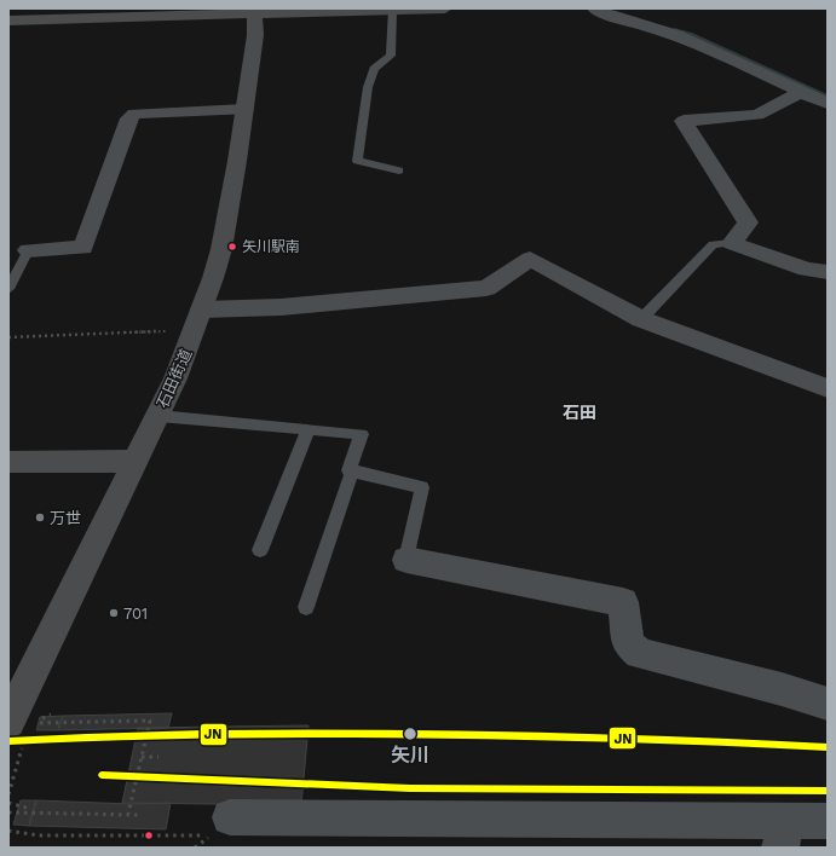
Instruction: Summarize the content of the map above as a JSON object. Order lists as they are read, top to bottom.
{
  "streets": {
    "street": ["石田街道"]
  },
  "districts": ["石田"],
  "places": [
    "矢川駅南",
    "万世",
    "701",
    "矢川"
  ],
  "lines": ["transit line JN"]
}
